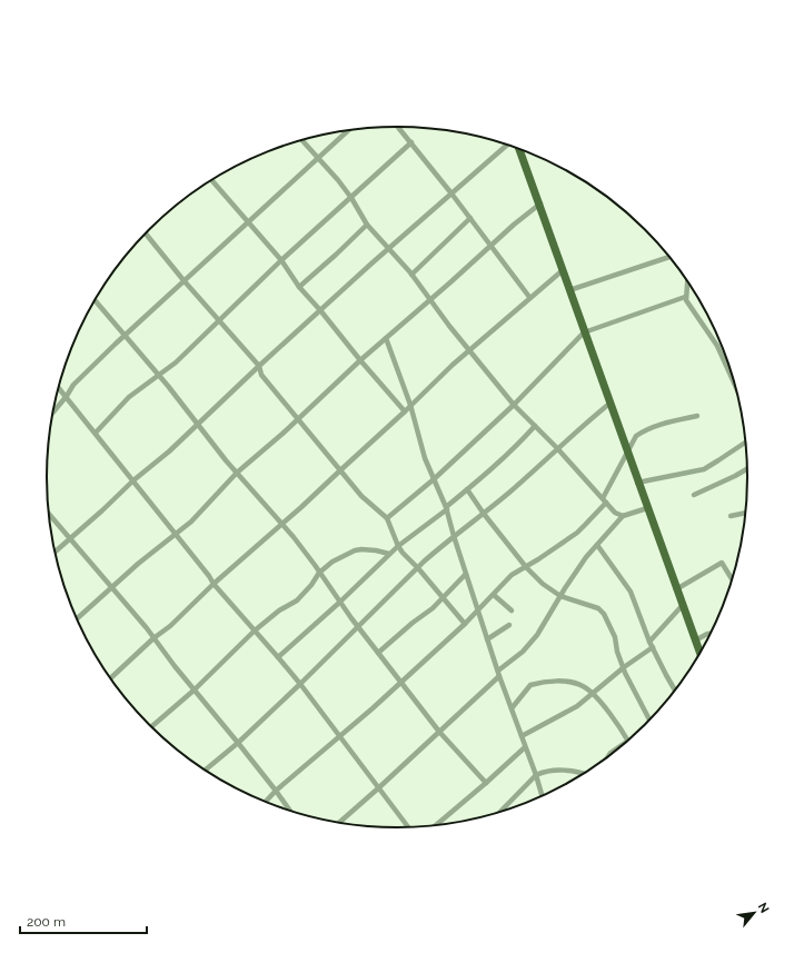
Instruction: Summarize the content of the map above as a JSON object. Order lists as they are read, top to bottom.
{
  "scale_bar": "200 m",
  "north": "top right"
}
